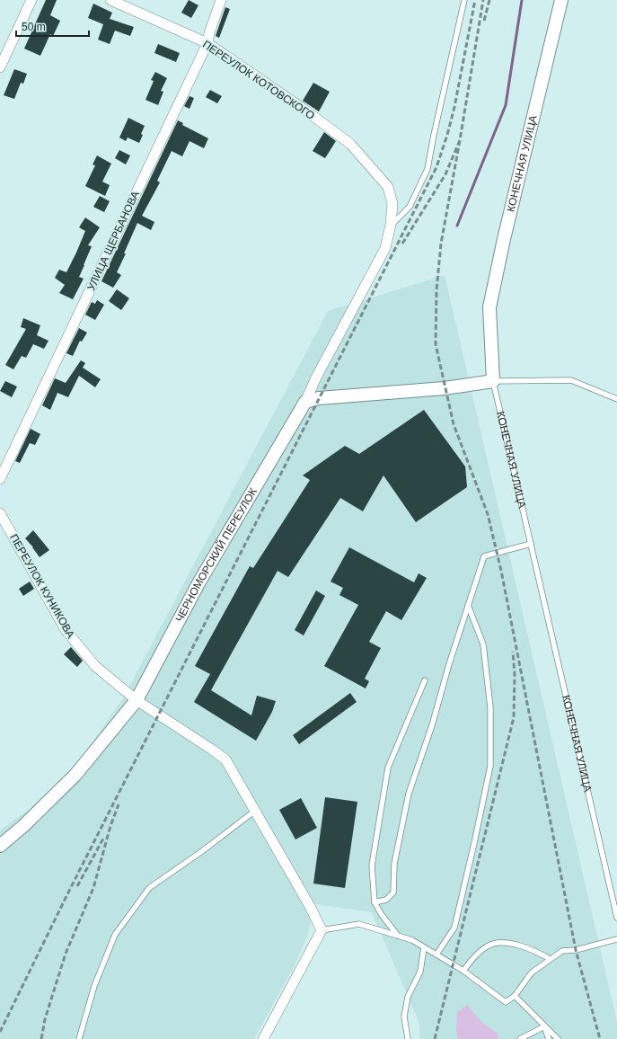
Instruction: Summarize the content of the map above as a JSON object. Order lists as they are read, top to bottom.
{
  "streets": {
    "street": [
      "ПЕРЕУЛОК КОТОВСКОГО",
      "КОНЕЧНАЯ УЛИЦА",
      "УЛИЦА ЩЕРБАНОВА",
      "ЧЕРНОМОРСКИЙ ПЕРЕУЛОК",
      "ПЕРЕУЛОК КУНИКОВА"
    ]
  },
  "crossings": [
    ["ПЕРЕУЛОК КОТОВСКОГО", "УЛИЦА ЩЕРБАНОВА"],
    ["ЧЕРНОМОРСКИЙ ПЕРЕУЛОК", "ПЕРЕУЛОК КУНИКОВА"]
  ],
  "scale_bar": "50 m"
}
